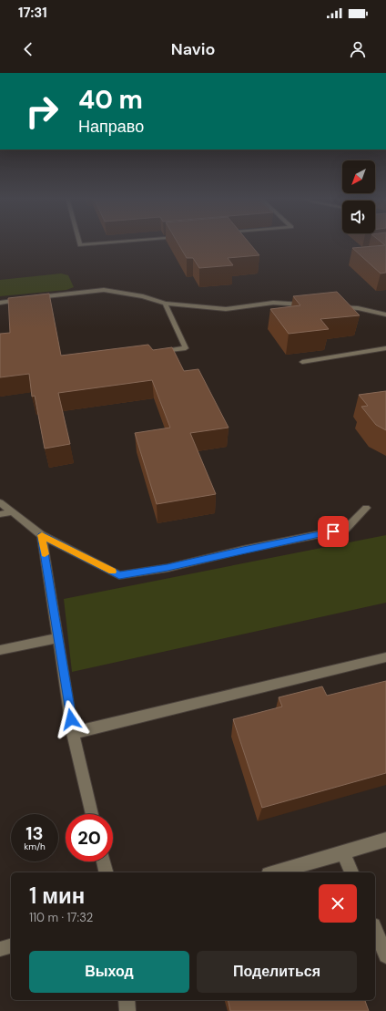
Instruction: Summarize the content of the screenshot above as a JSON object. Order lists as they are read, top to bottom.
{
  "north": "bottom left",
  "page": {
    "status": "17:31",
    "header": "Navio",
    "turn": ["40 m", "Направо"],
    "speed": "13 km/h",
    "limit": "20",
    "heading": ["1 мин", "110 m · 17:32"],
    "buttons": ["Выход", "Поделиться"]
  }
}
